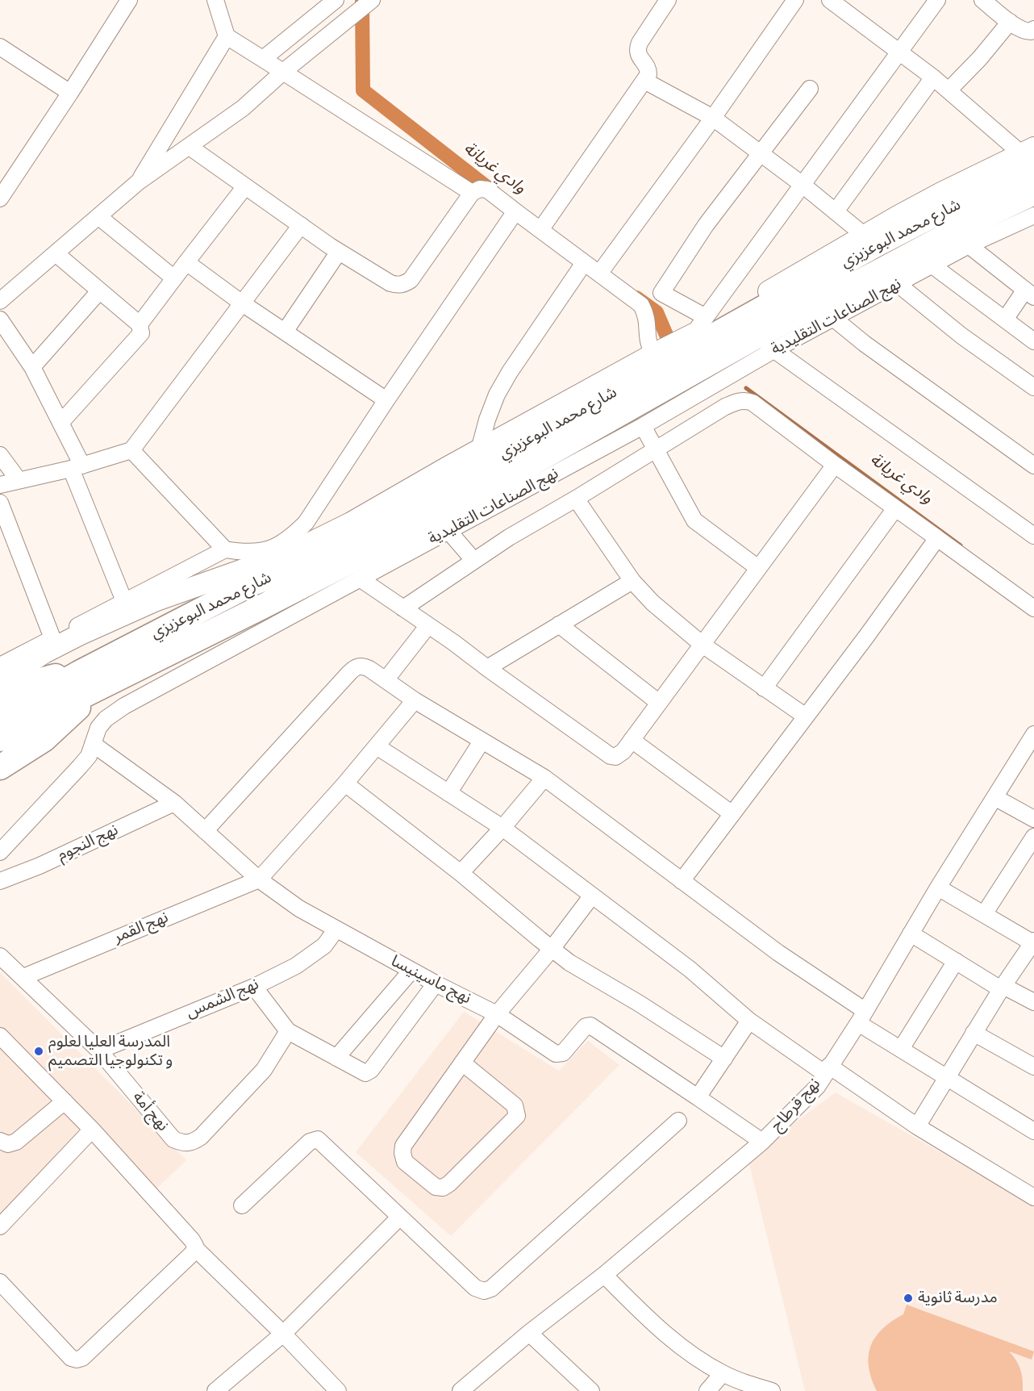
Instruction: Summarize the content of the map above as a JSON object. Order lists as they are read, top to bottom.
{
  "streets": {
    "highway": ["شارع محمد البوعزيزي"],
    "street": [
      "نهج الصناعات التقليدية",
      "نهج النجوم",
      "نهج القمر",
      "نهج ماسينيسا",
      "نهج الشمس",
      "نهج قرطاج",
      "نهج أمة"
    ]
  },
  "crossings": [
    ["شارع محمد البوعزيزي", "نهج الصناعات التقليدية"],
    ["نهج الصناعات التقليدية", "نهج ماسينيسا"],
    ["نهج النجوم", "نهج ماسينيسا"],
    ["نهج القمر", "نهج ماسينيسا"],
    ["نهج القمر", "نهج أمة"],
    ["نهج ماسينيسا", "نهج الشمس"],
    ["نهج الشمس", "نهج أمة"]
  ],
  "water": ["وادي غريانة"],
  "places": ["المدرسة العليا لعلوم و تكنولوجيا التصميم", "مدرسة ثانوية"]
}
